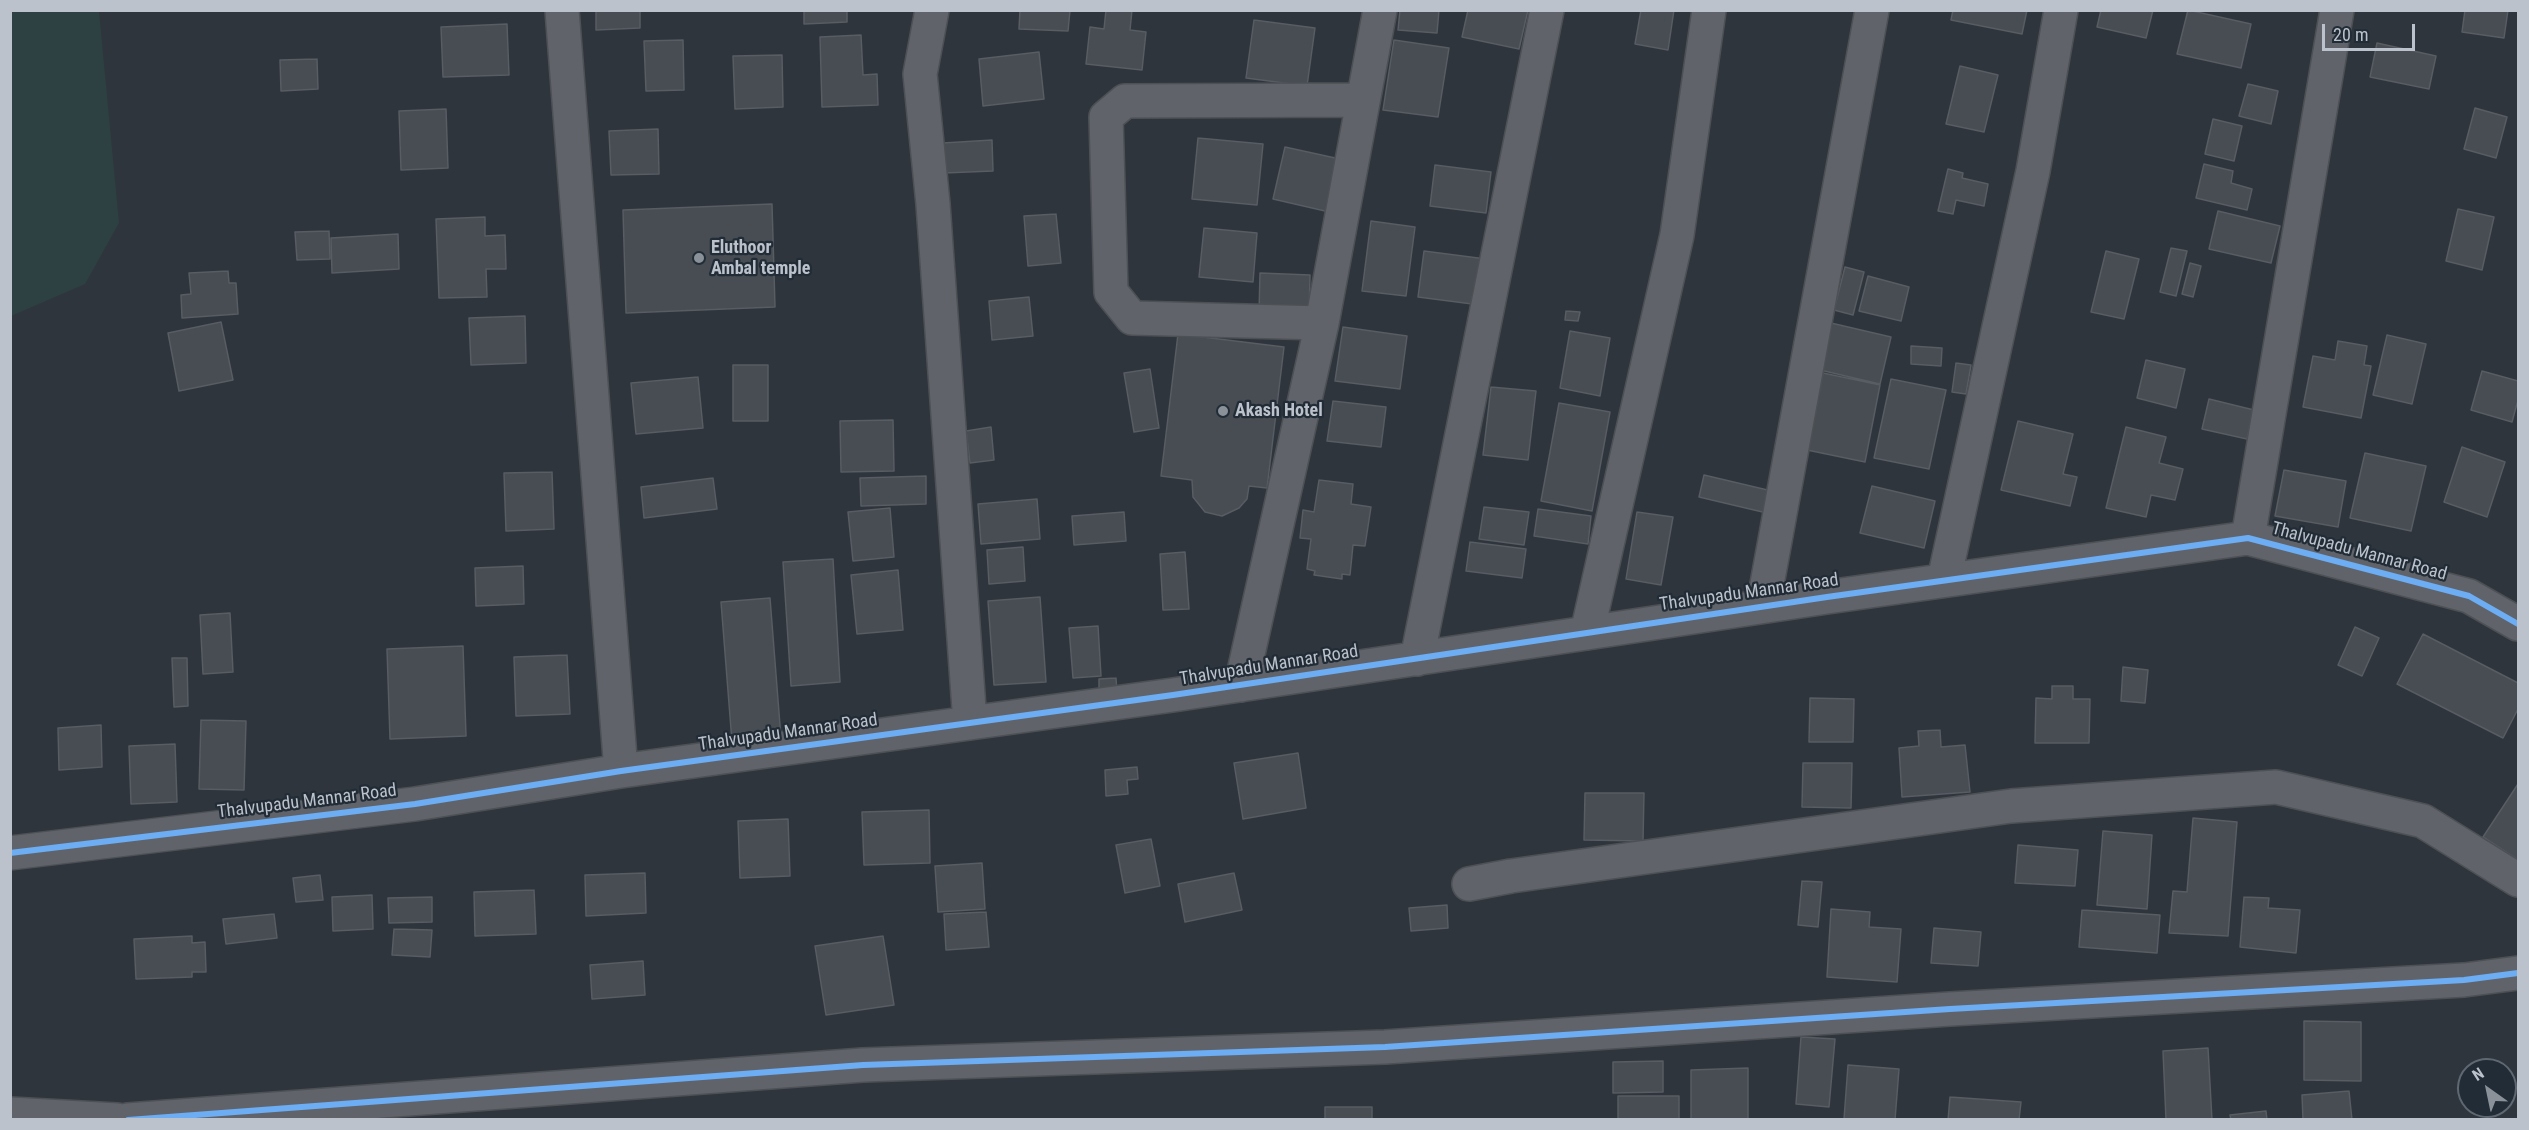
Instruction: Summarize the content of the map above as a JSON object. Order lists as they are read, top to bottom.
{
  "streets": {
    "street": ["Thalvupadu Mannar Road"]
  },
  "places": ["Eluthoor Ambal temple", "Akash Hotel"],
  "scale_bar": "20 m",
  "north": "top left"
}
